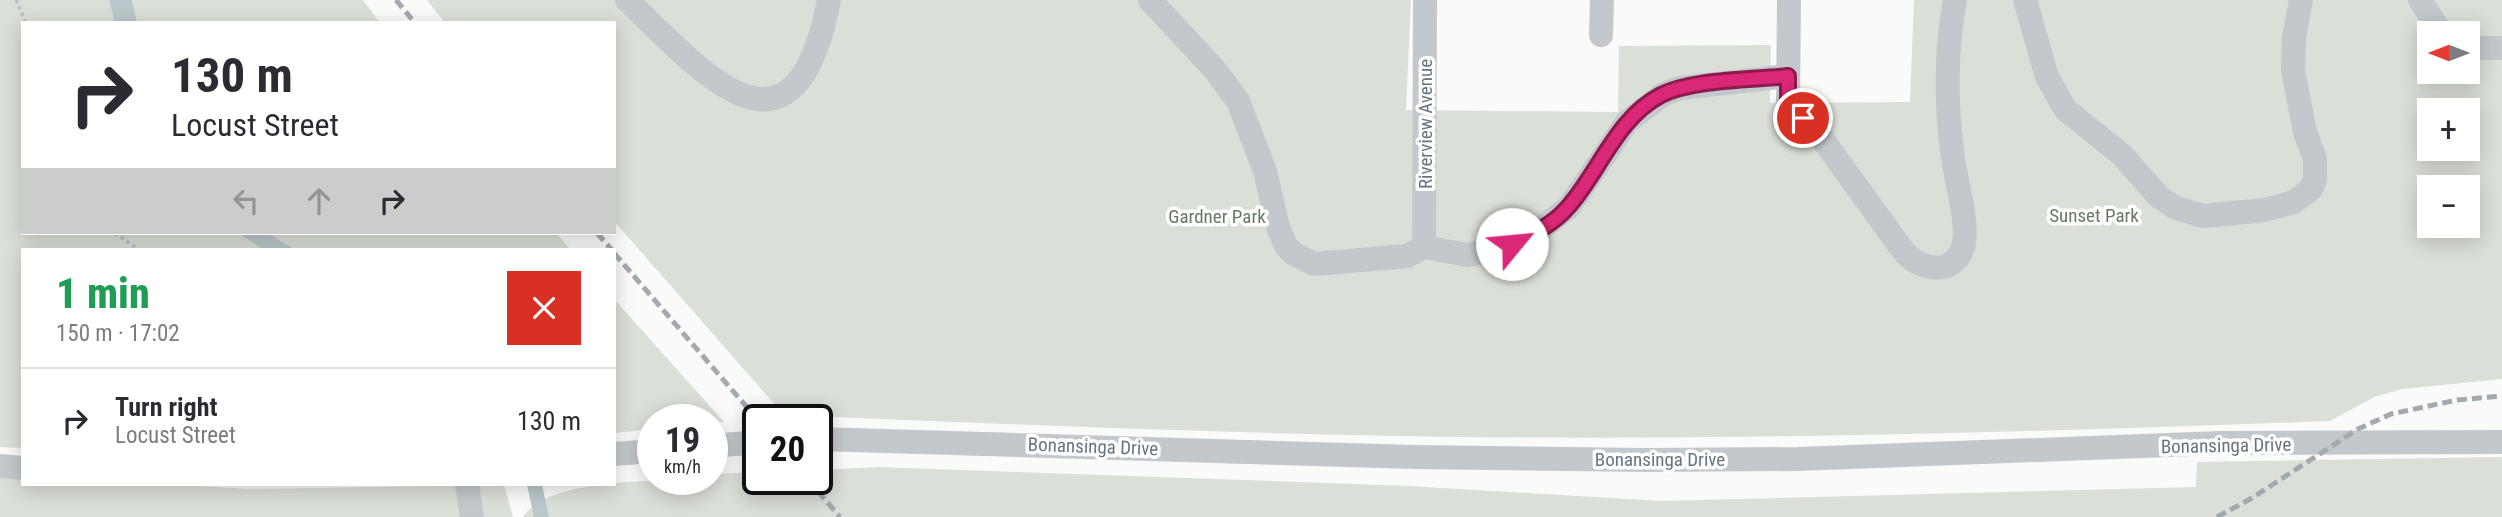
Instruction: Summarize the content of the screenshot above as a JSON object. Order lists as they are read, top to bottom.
{
  "streets": {
    "street": ["Riverview Avenue", "Bonansinga Drive"]
  },
  "parks": ["Sunset Park", "Gardner Park"],
  "north": "left",
  "page": {
    "map_buttons": ["+", "−"],
    "turn": ["130 m", "Locust Street"],
    "heading": ["1 min", "150 m · 17:02"],
    "list": [
      {
        "name": "Turn right",
        "note": "Locust Street",
        "value": "130 m"
      }
    ],
    "speed": "19 km/h",
    "limit": "20"
  }
}
